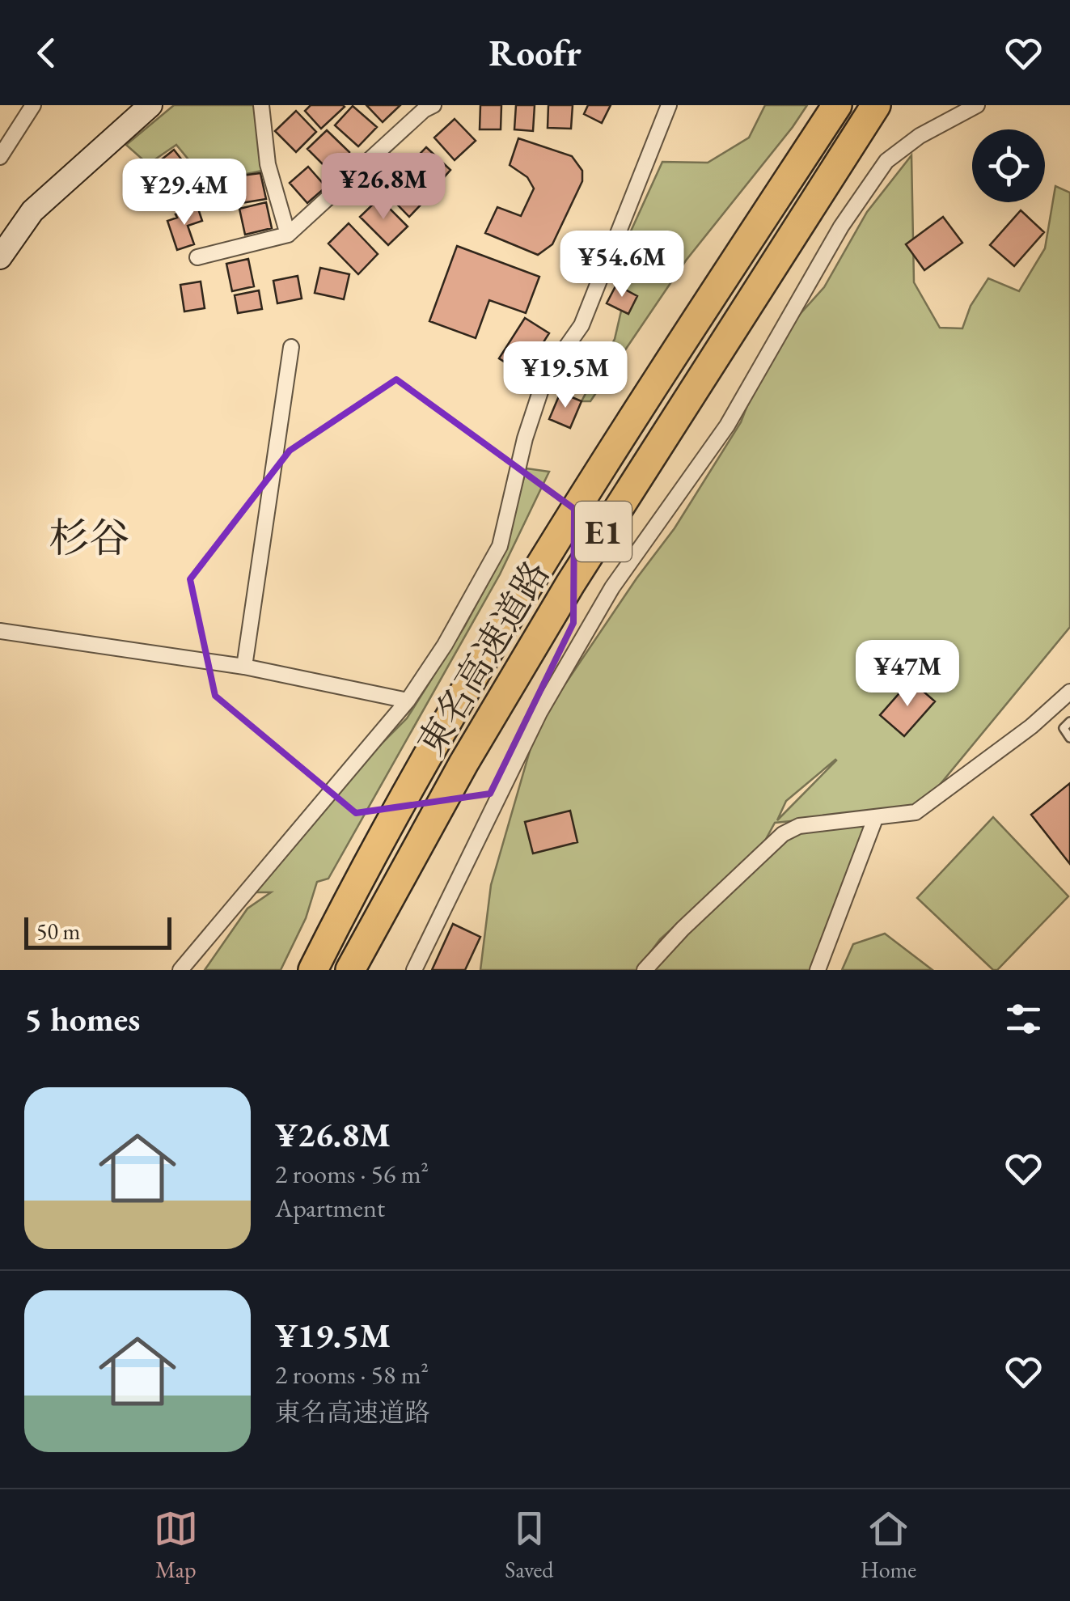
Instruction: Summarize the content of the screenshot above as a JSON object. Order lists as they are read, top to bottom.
{
  "streets": {
    "highway": ["E1", "東名高速道路"]
  },
  "districts": ["杉谷"],
  "scale_bar": "50 m",
  "page": {
    "header": "Roofr",
    "price": [
      "¥26.8M",
      "¥29.4M",
      "¥54.6M",
      "¥19.5M",
      "¥47M"
    ],
    "scale": "50 m",
    "heading": "5 homes",
    "list": [
      {
        "name": "¥26.8M",
        "note": "2 rooms · 56 m² · Apartment"
      },
      {
        "name": "¥19.5M",
        "note": "2 rooms · 58 m² · 東名高速道路"
      }
    ],
    "tabs": ["Map", "Saved", "Home"]
  }
}
